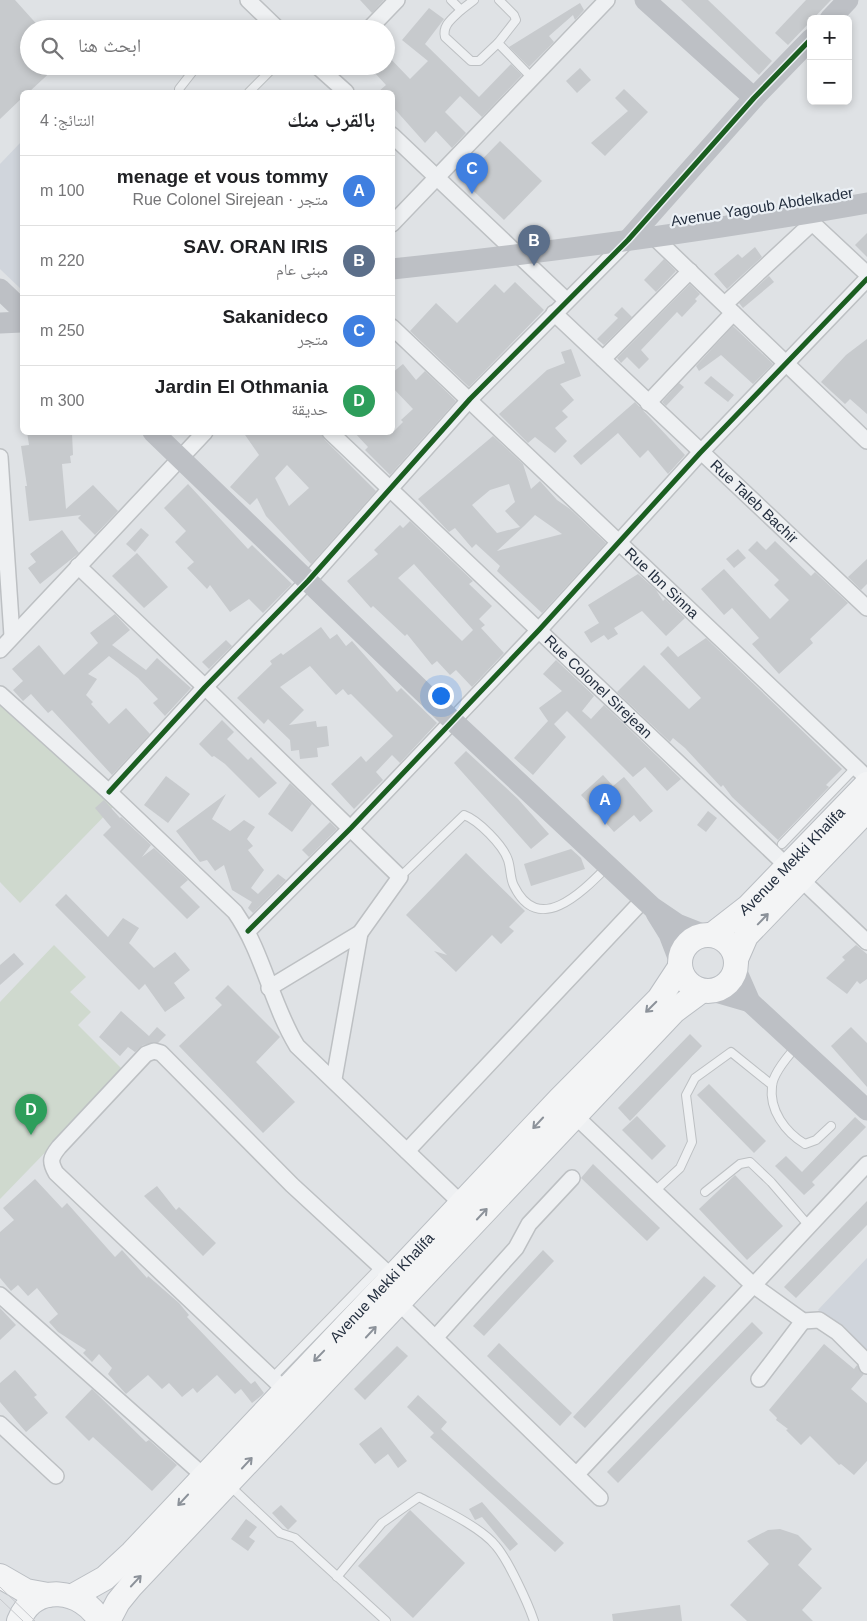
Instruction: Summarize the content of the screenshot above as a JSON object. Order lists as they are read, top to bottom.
{
  "streets": {
    "main road": ["Avenue Yagoub Abdelkader", "Avenue Mekki Khalifa"],
    "street": ["Rue Taleb Bachir", "Rue Ibn Sinna", "Rue Colonel Sirejean"]
  },
  "crossings": [
    ["Rue Ibn Sinna", "Avenue Mekki Khalifa"],
    ["Rue Colonel Sirejean", "Avenue Mekki Khalifa"]
  ],
  "page": {
    "map_buttons": ["+", "−"],
    "search": "ابحث هنا",
    "heading": ["بالقرب منك", "النتائج: 4"],
    "pins": [
      "C",
      "B",
      "A",
      "D"
    ],
    "list": [
      {
        "mark": "A",
        "name": "menage et vous tommy",
        "note": "متجر · Rue Colonel Sirejean",
        "value": "100 m"
      },
      {
        "mark": "B",
        "name": "SAV. ORAN IRIS",
        "note": "مبنى عام",
        "value": "220 m"
      },
      {
        "mark": "C",
        "name": "Sakanideco",
        "note": "متجر",
        "value": "250 m"
      },
      {
        "mark": "D",
        "name": "Jardin El Othmania",
        "note": "حديقة",
        "value": "300 m"
      }
    ]
  }
}
